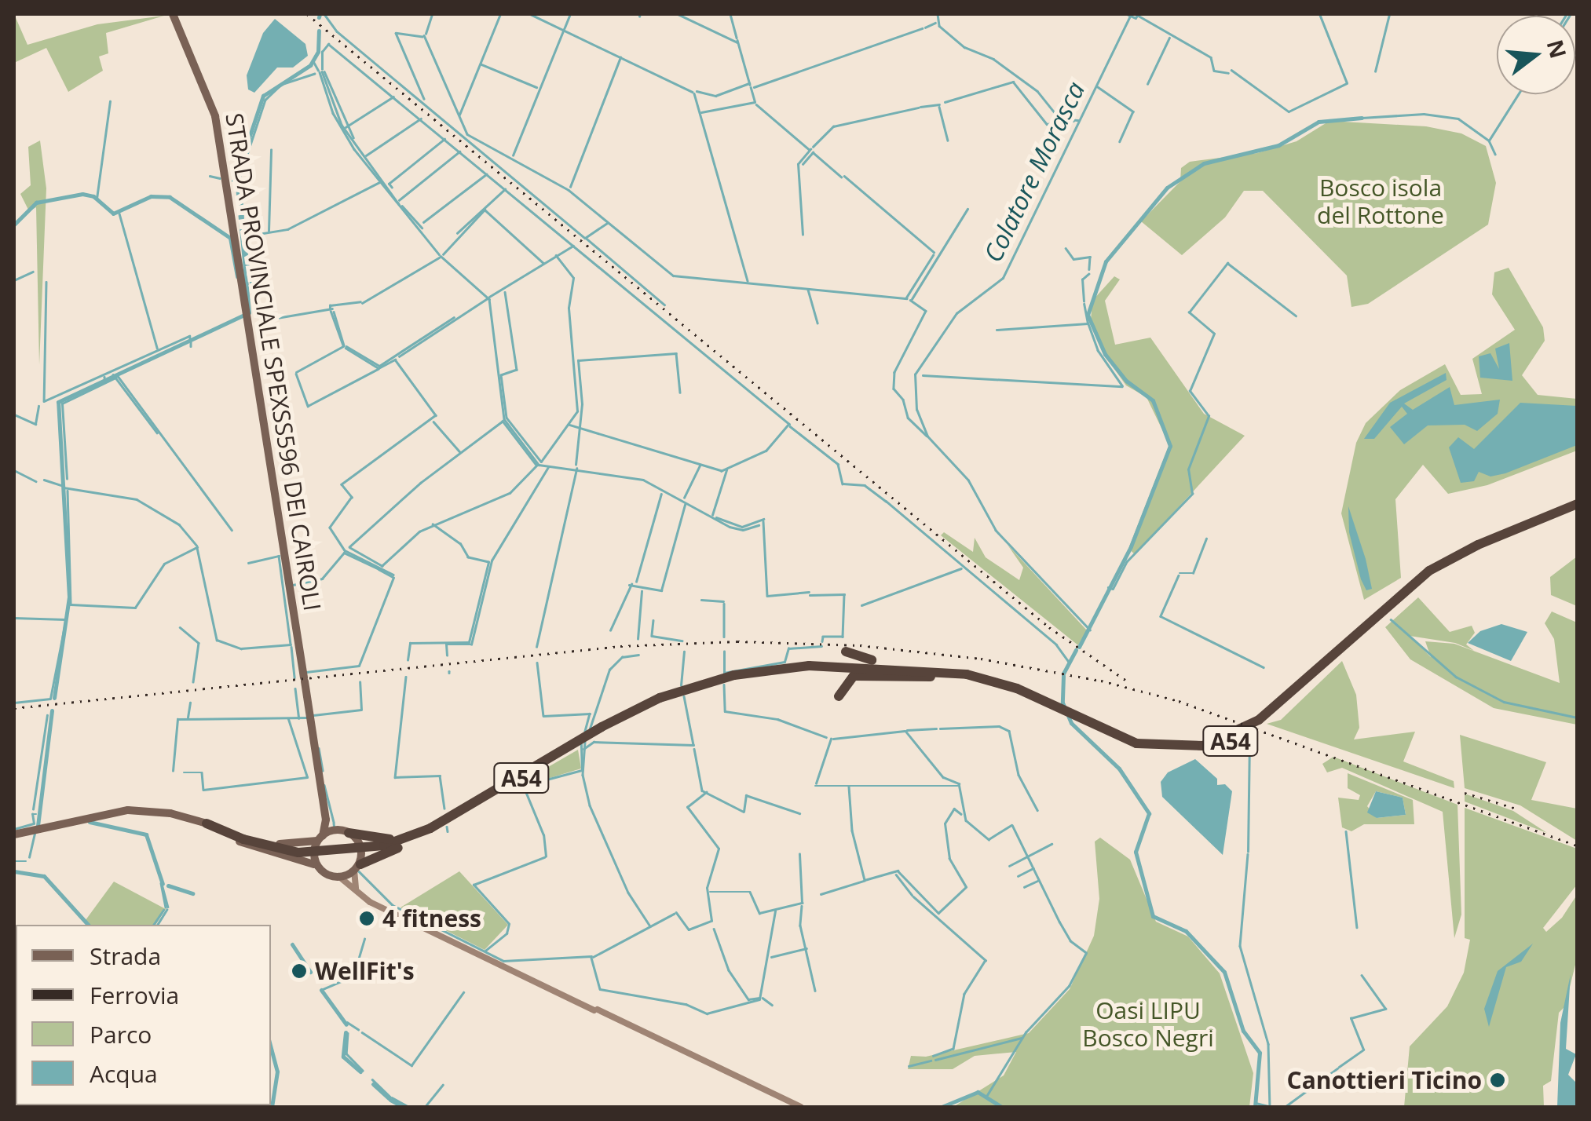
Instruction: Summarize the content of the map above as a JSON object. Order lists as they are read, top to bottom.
{
  "streets": {
    "highway": ["A54"],
    "main road": ["STRADA PROVINCIALE SPEXSS596 DEI CAIROLI"]
  },
  "water": ["Colatore Morasca"],
  "parks": ["Bosco isola del Rottone", "Oasi LIPU Bosco Negri"],
  "places": ["4 fitness", "WellFit's", "Canottieri Ticino"],
  "legend": [
    "Strada",
    "Ferrovia",
    "Parco",
    "Acqua"
  ],
  "north": "right"
}
